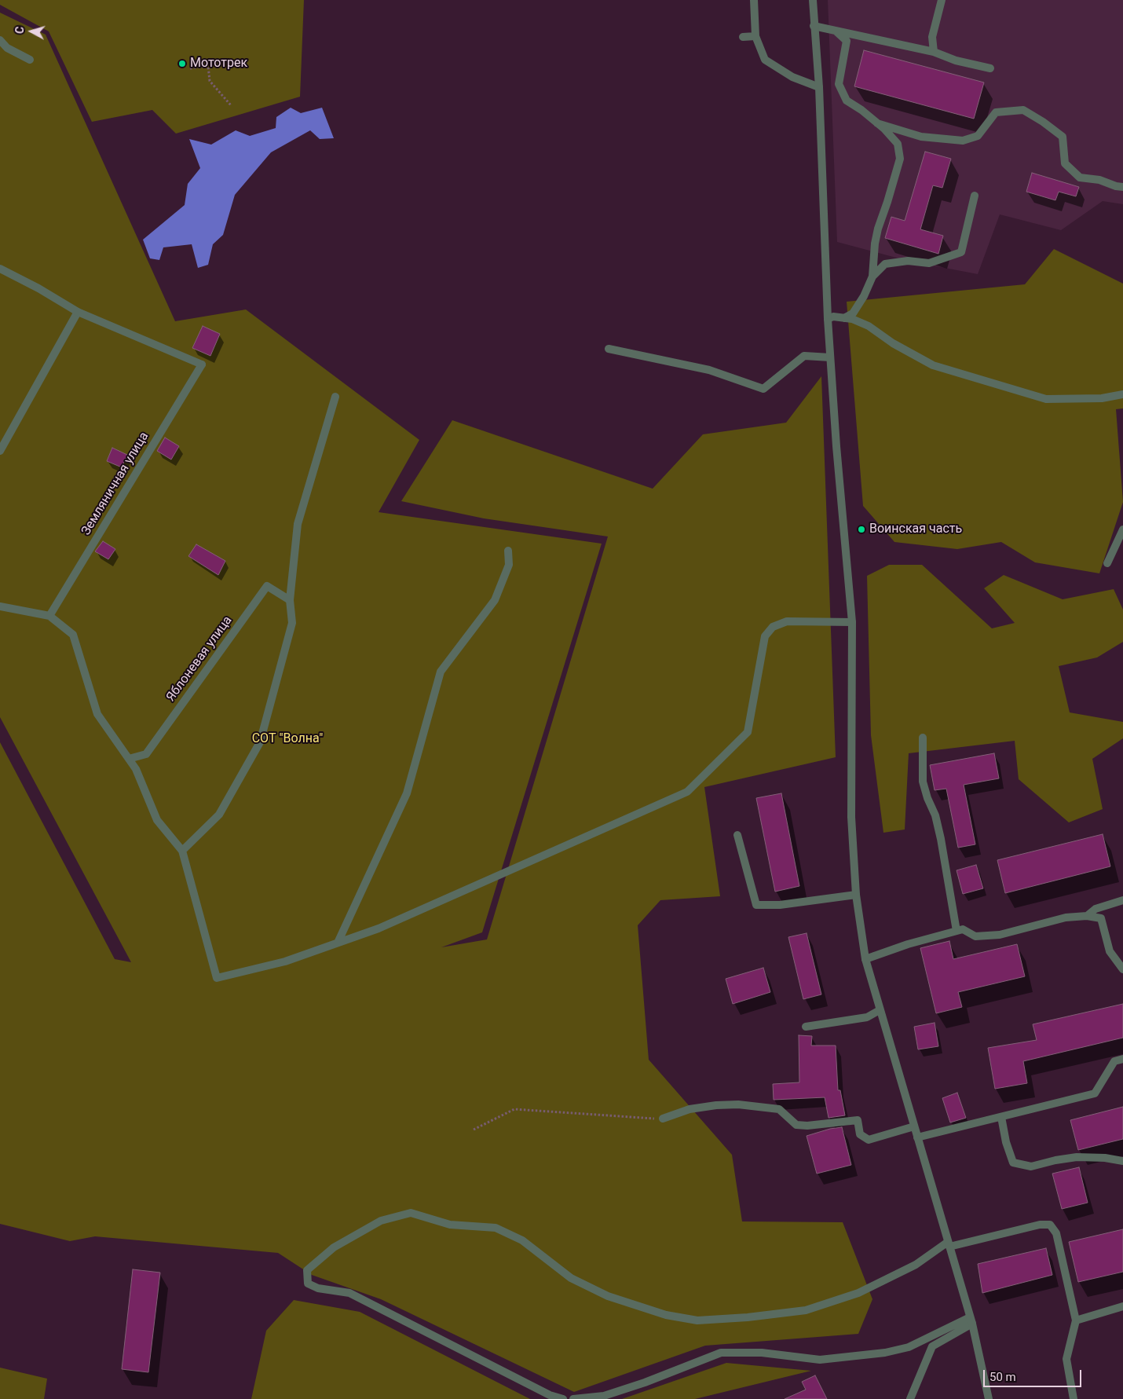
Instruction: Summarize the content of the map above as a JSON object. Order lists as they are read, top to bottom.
{
  "streets": {
    "street": ["Земляничная улица", "Яблоневая улица"]
  },
  "parks": ["СОТ \"Волна\""],
  "places": ["Мототрек", "Воинская часть"],
  "scale_bar": "50 m",
  "north": "left"
}
